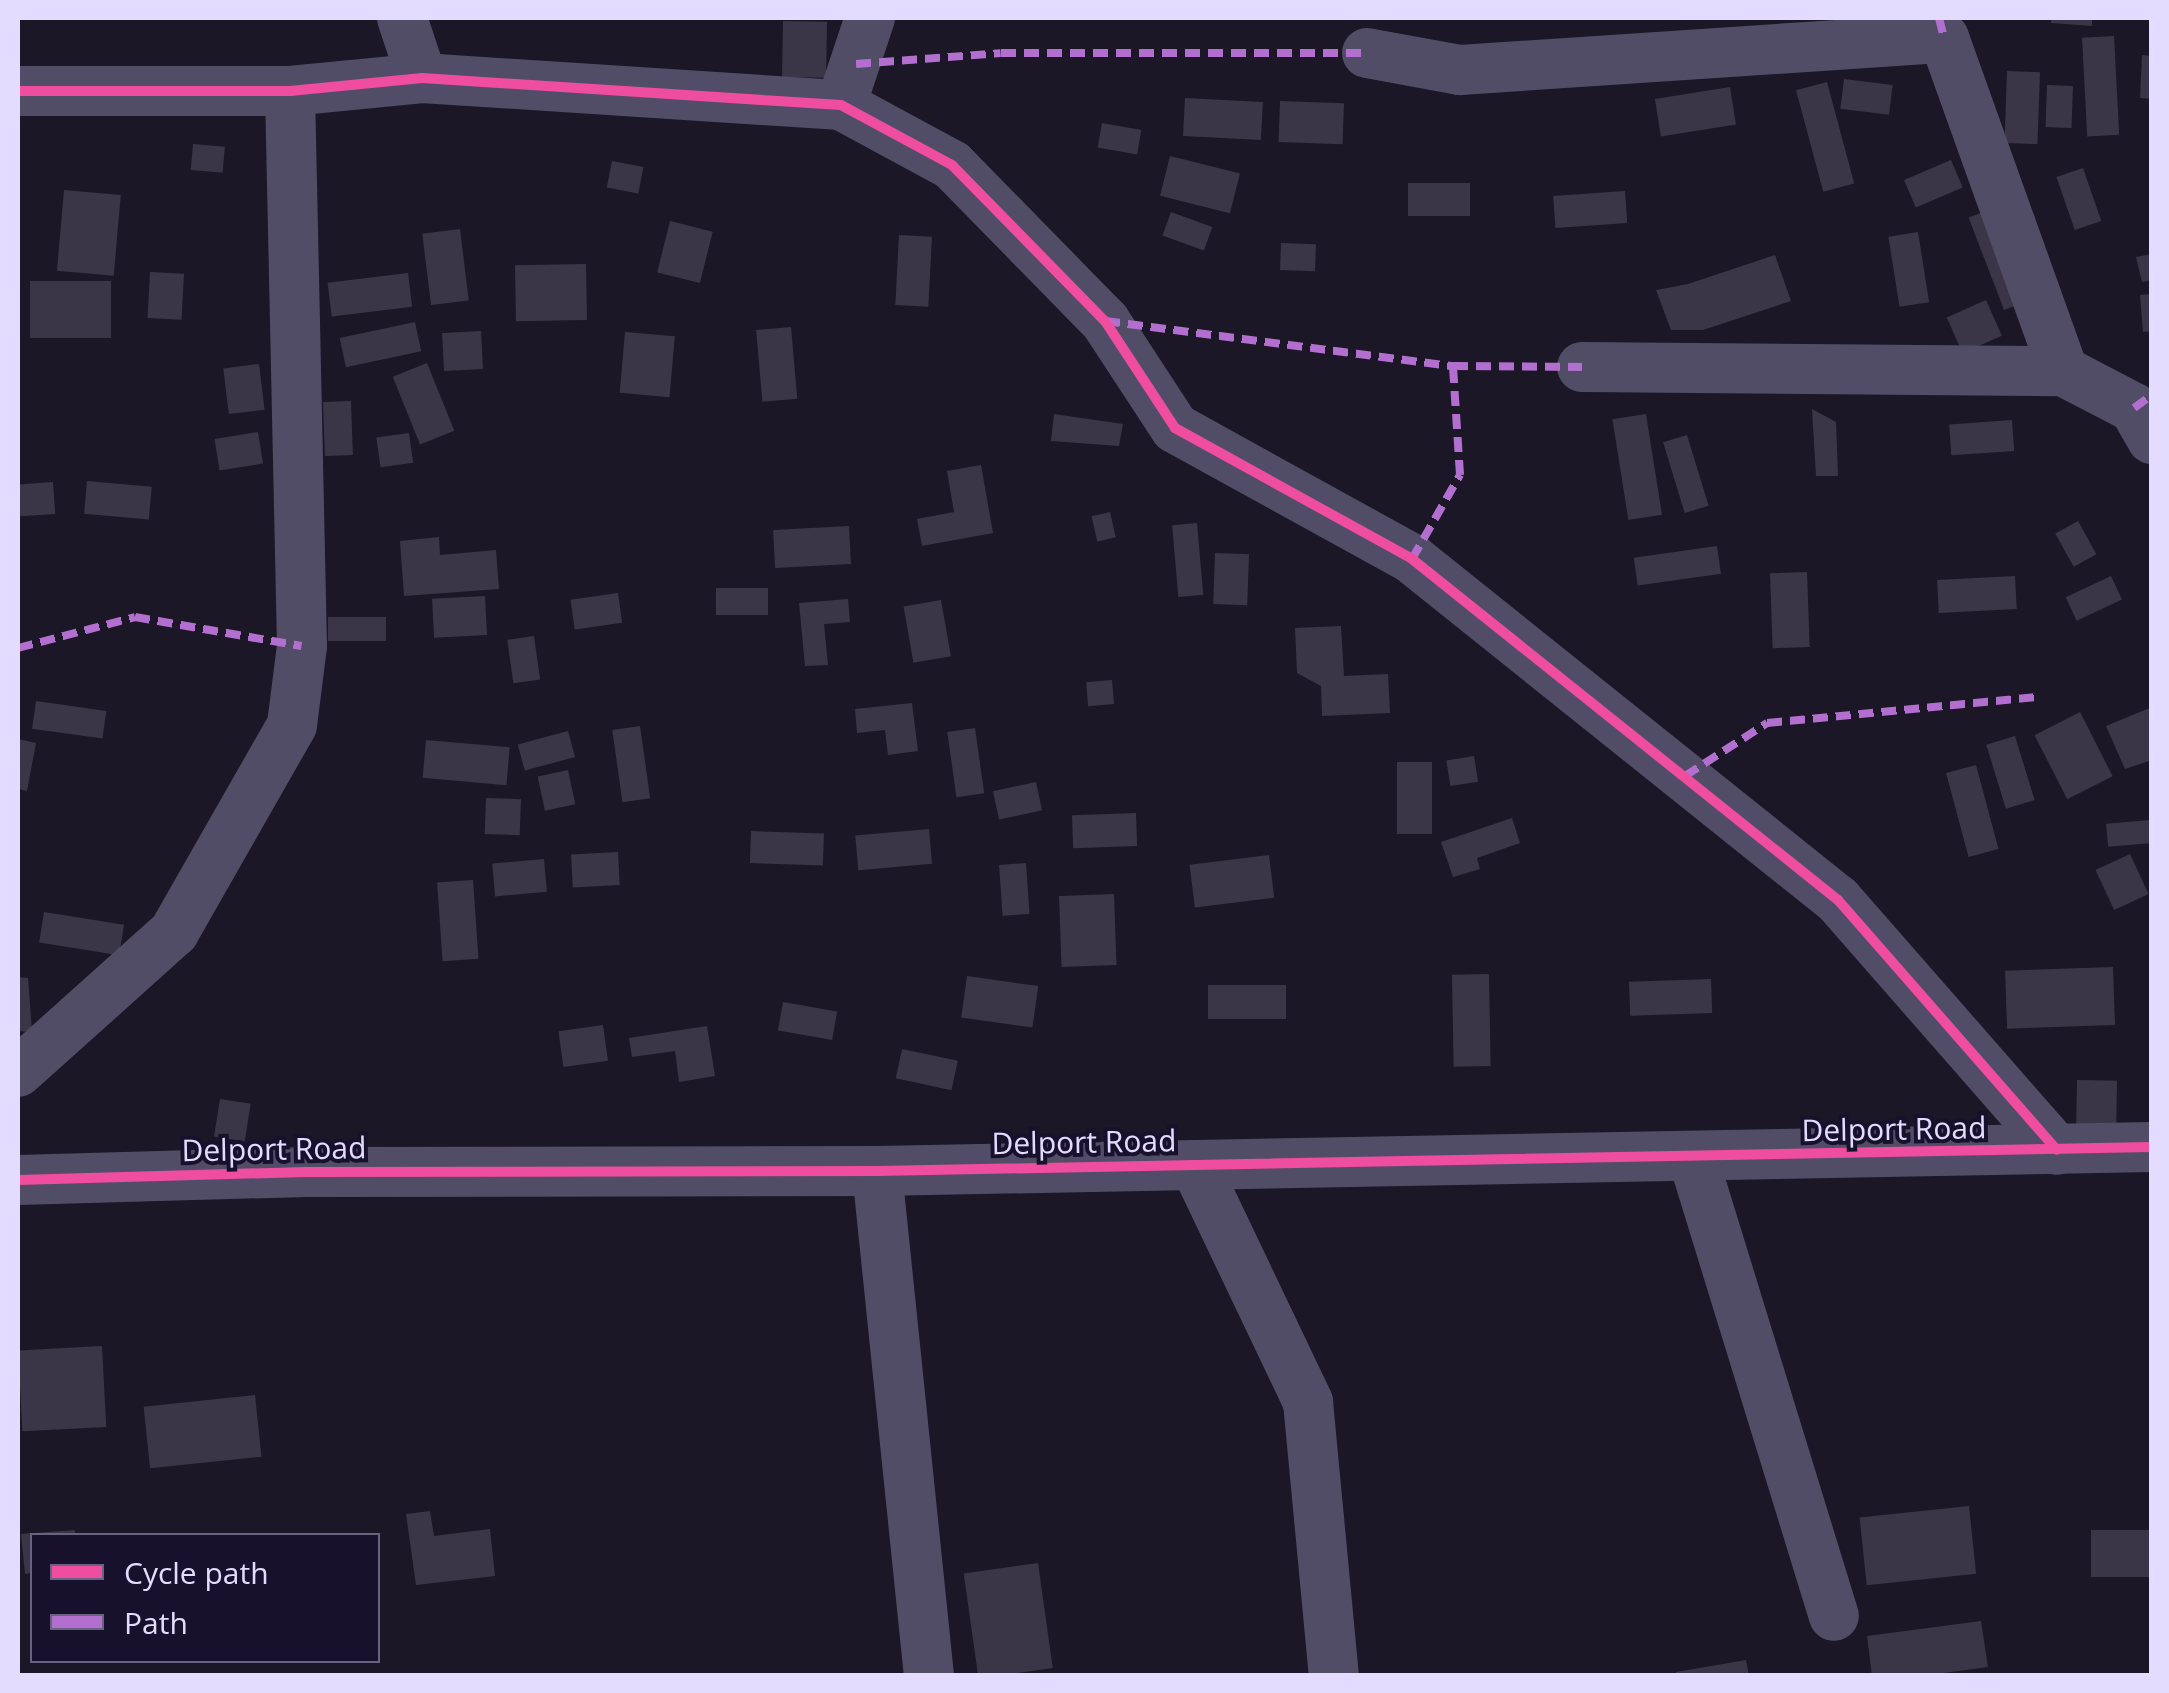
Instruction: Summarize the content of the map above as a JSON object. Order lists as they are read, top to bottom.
{
  "streets": {
    "street": ["Delport Road"]
  },
  "legend": ["Cycle path", "Path"]
}
